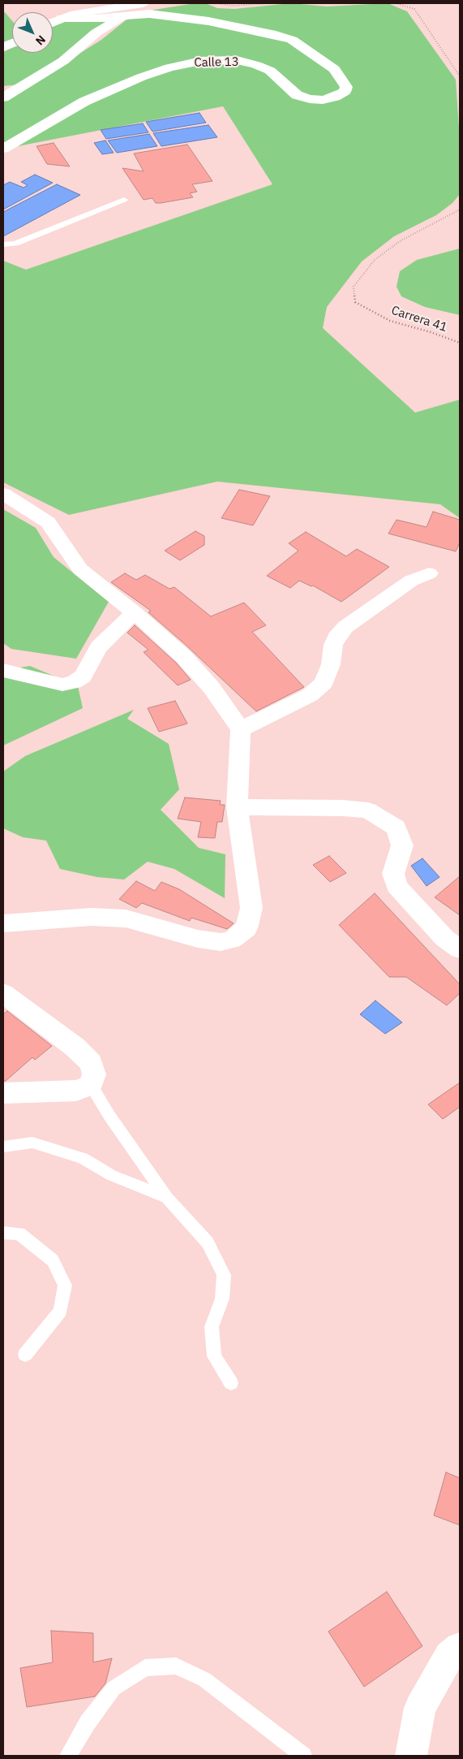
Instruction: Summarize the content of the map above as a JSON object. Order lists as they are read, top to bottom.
{
  "streets": {
    "main road": ["Calle 13"],
    "path": ["Carrera 41"]
  },
  "north": "bottom right"
}
